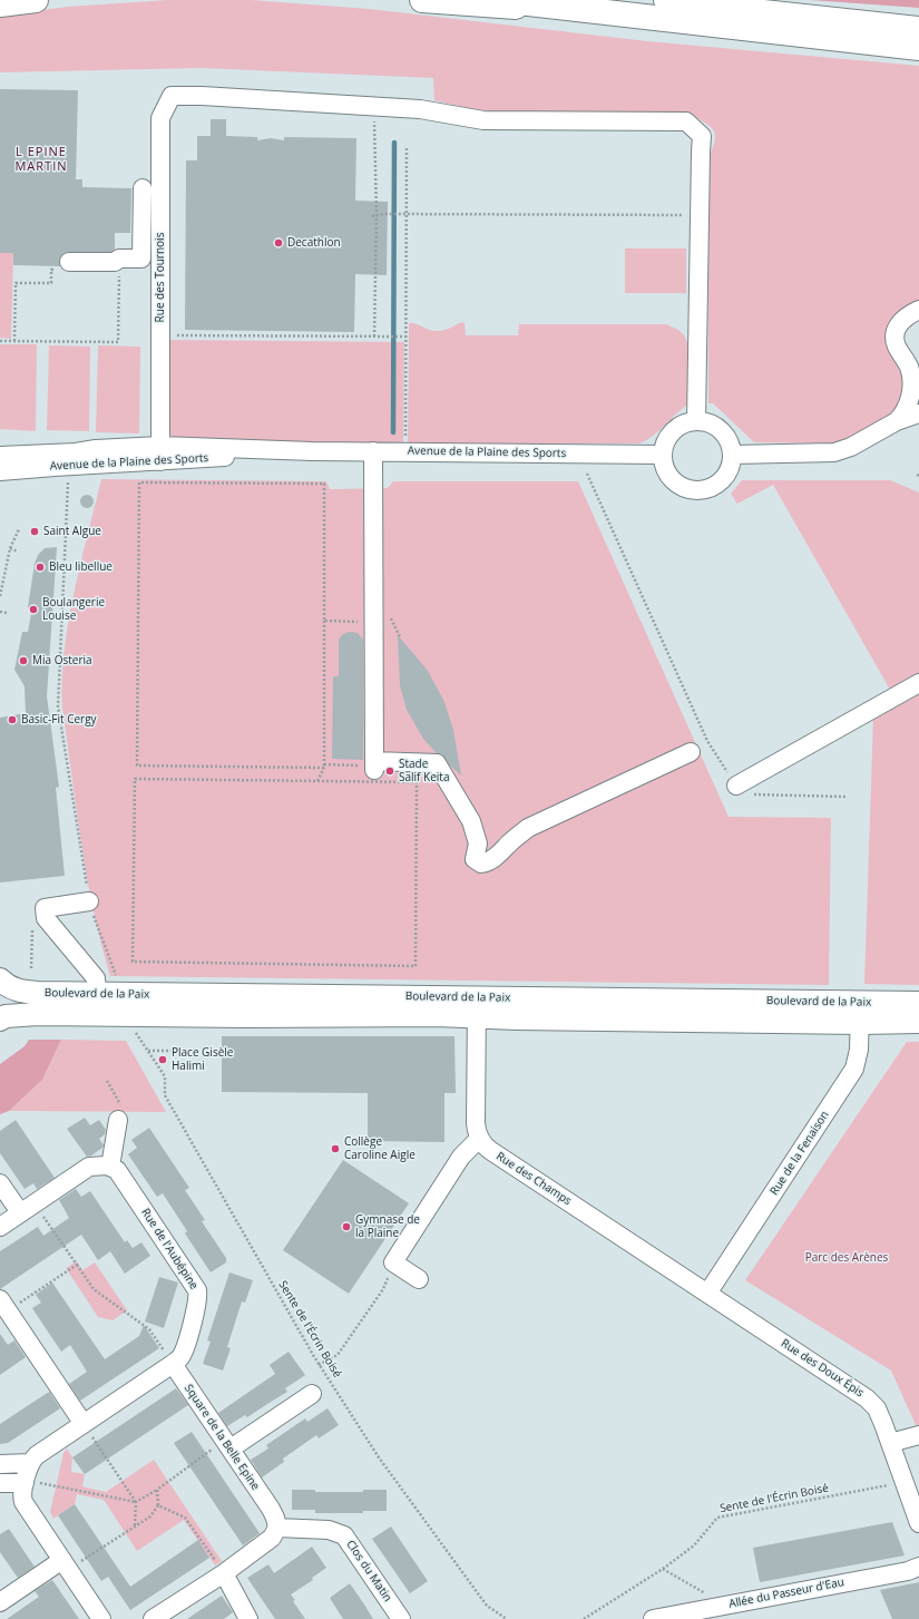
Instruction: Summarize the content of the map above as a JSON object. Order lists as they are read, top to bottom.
{
  "streets": {
    "main road": ["Boulevard de la Paix"],
    "street": [
      "Rue des Tournois",
      "Avenue de la Plaine des Sports",
      "Rue de la Fenaison",
      "Rue des Champs",
      "Rue de l'Aubépine",
      "Rue des Doux Épis",
      "Square de la Belle Epine",
      "Clos du Matin",
      "Allée du Passeur d'Eau"
    ],
    "path": ["Sente de l'Écrin Boisé"]
  },
  "crossings": [
    ["Rue des Tournois", "Avenue de la Plaine des Sports"],
    ["Boulevard de la Paix", "Rue de la Fenaison"],
    ["Rue de la Fenaison", "Rue des Champs"],
    ["Rue de la Fenaison", "Rue des Doux Épis"],
    ["Rue des Champs", "Rue des Doux Épis"],
    ["Rue de l'Aubépine", "Square de la Belle Epine"],
    ["Sente de l'Écrin Boisé", "Rue des Doux Épis"],
    ["Square de la Belle Epine", "Clos du Matin"]
  ],
  "districts": ["L EPINE MARTIN"],
  "parks": ["Parc des Arènes"],
  "places": [
    "Decathlon",
    "Saint Algue",
    "Bleu libellue",
    "Boulangerie Louise",
    "Mia Osteria",
    "Basic-Fit Cergy",
    "Stade Salif Keita",
    "Place Gisèle Halimi",
    "Collège Caroline Aigle",
    "Gymnase de la Plaine"
  ]
}
